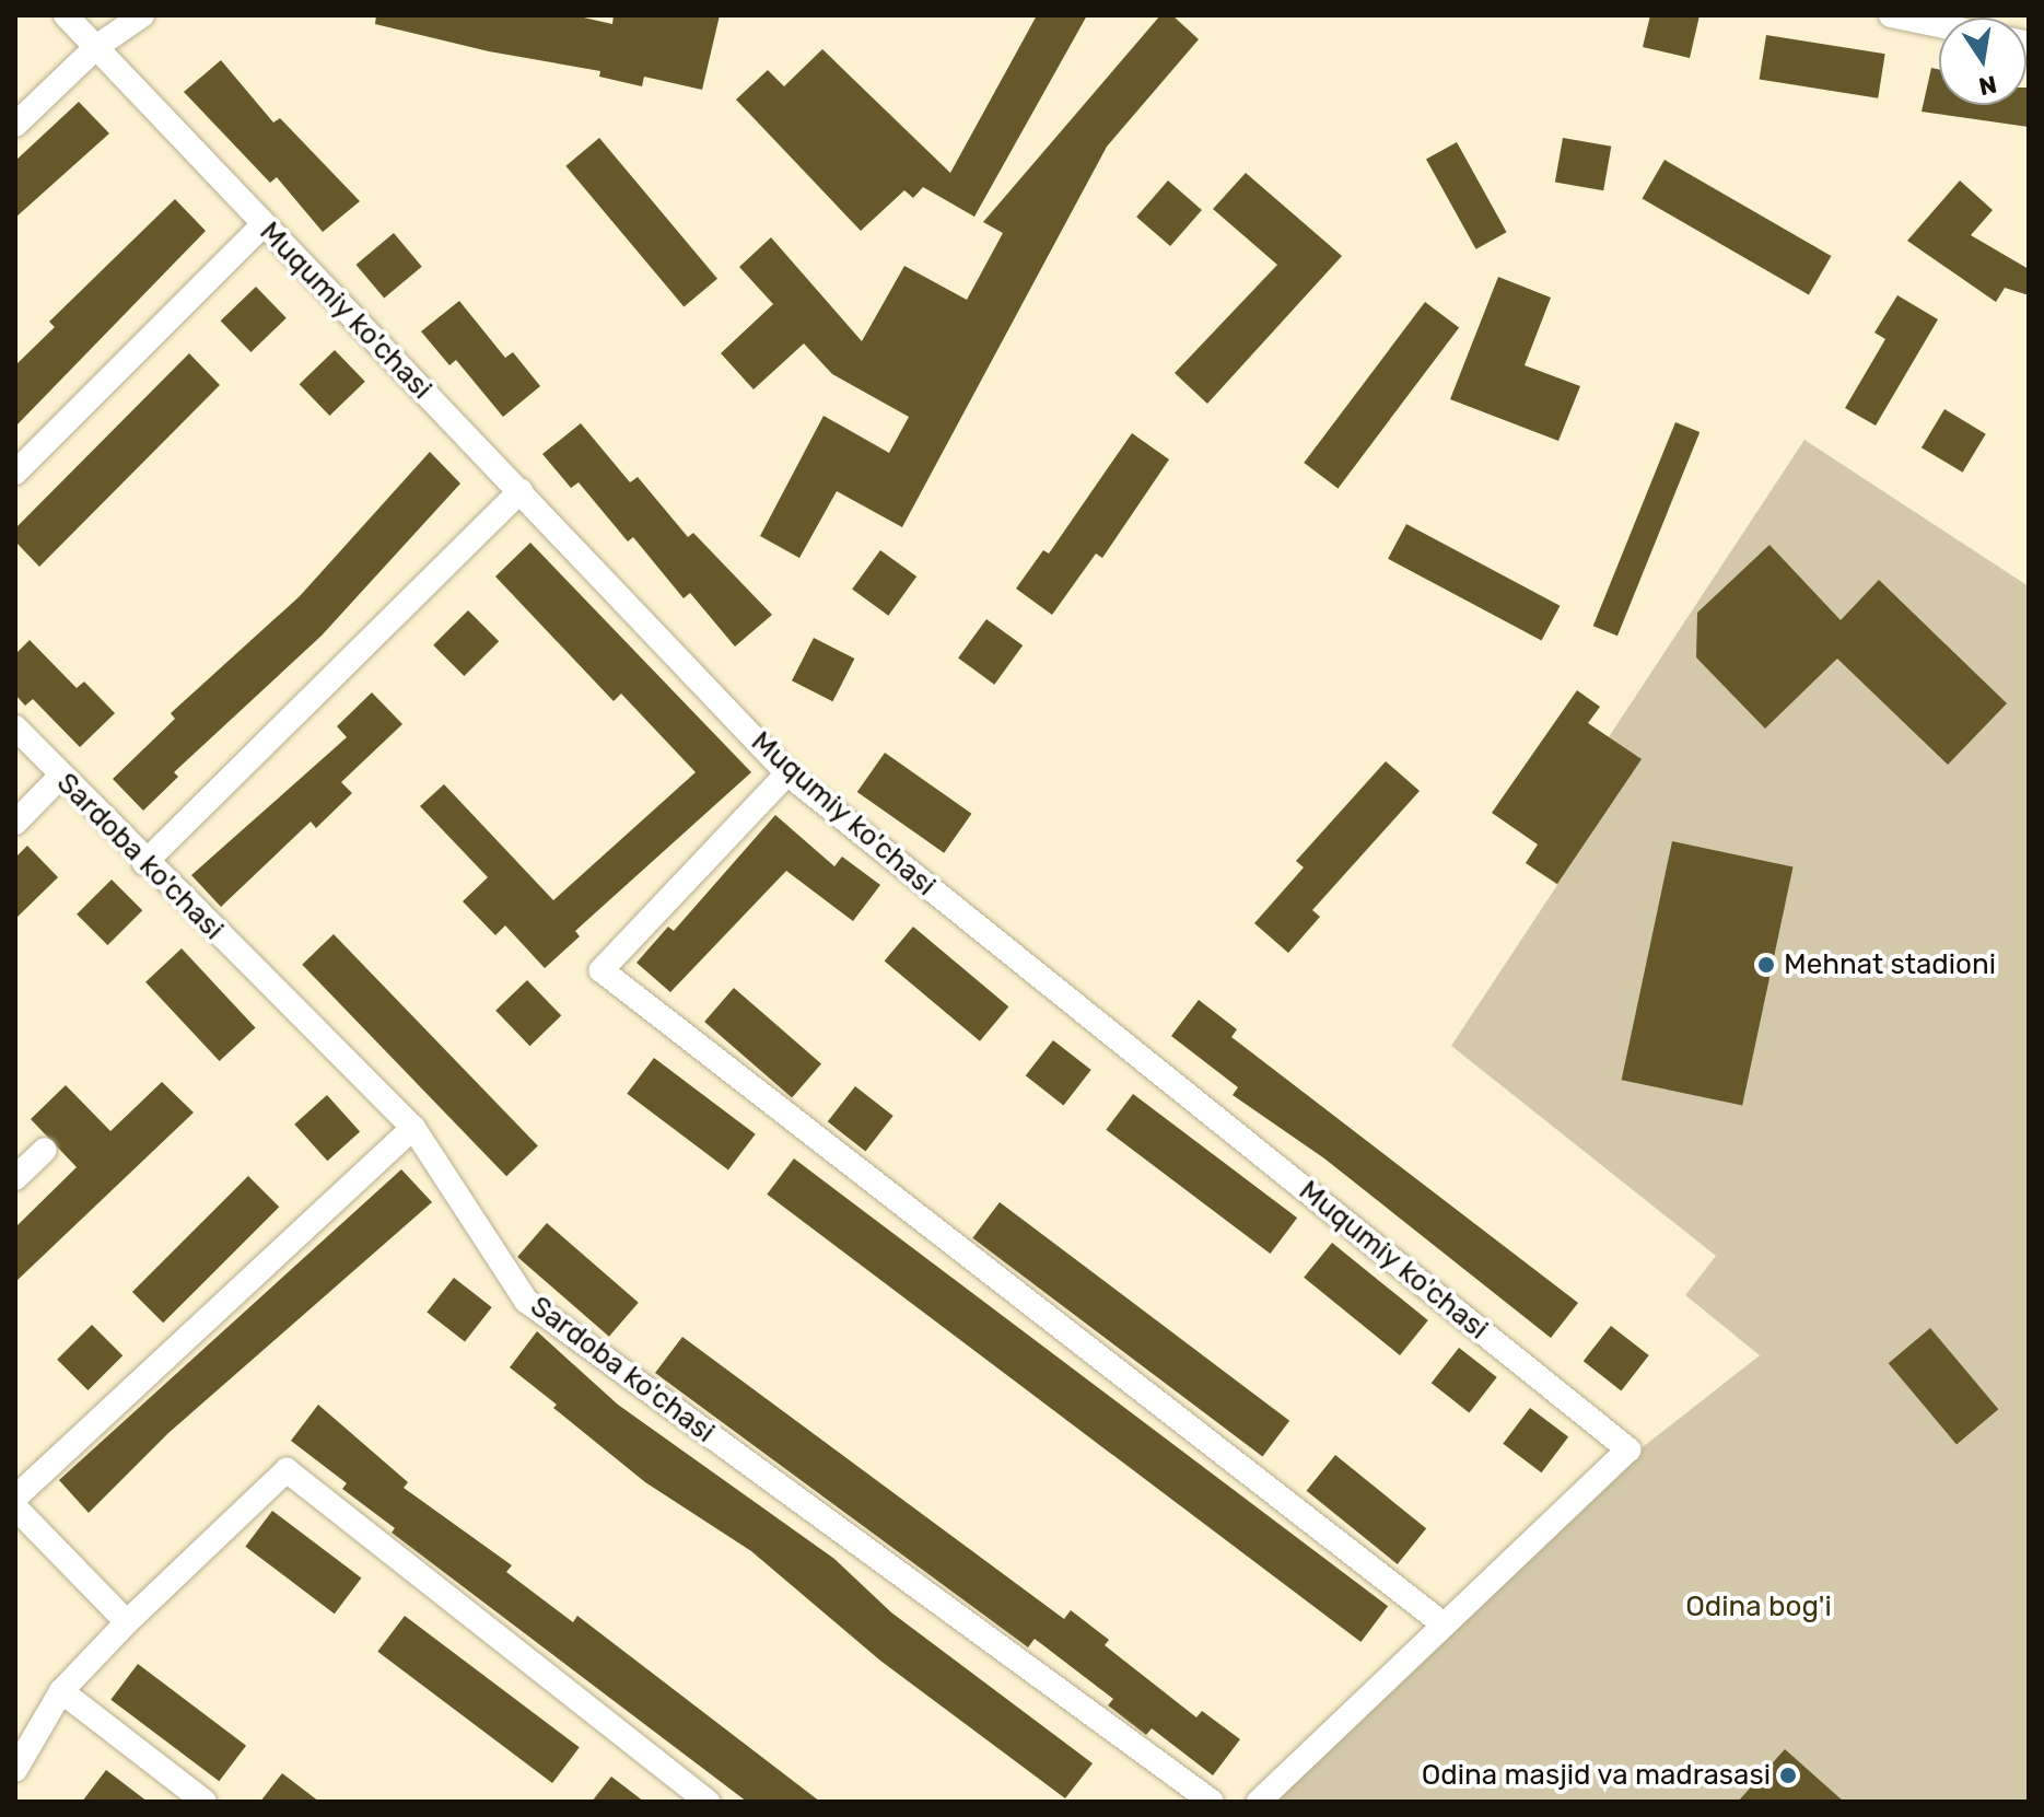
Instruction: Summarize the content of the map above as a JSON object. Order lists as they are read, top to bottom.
{
  "streets": {
    "street": ["Muqumiy ko'chasi", "Sardoba ko'chasi"]
  },
  "parks": ["Odina bog'i"],
  "places": ["Mehnat stadioni", "Odina masjid va madrasasi"],
  "north": "bottom"
}
